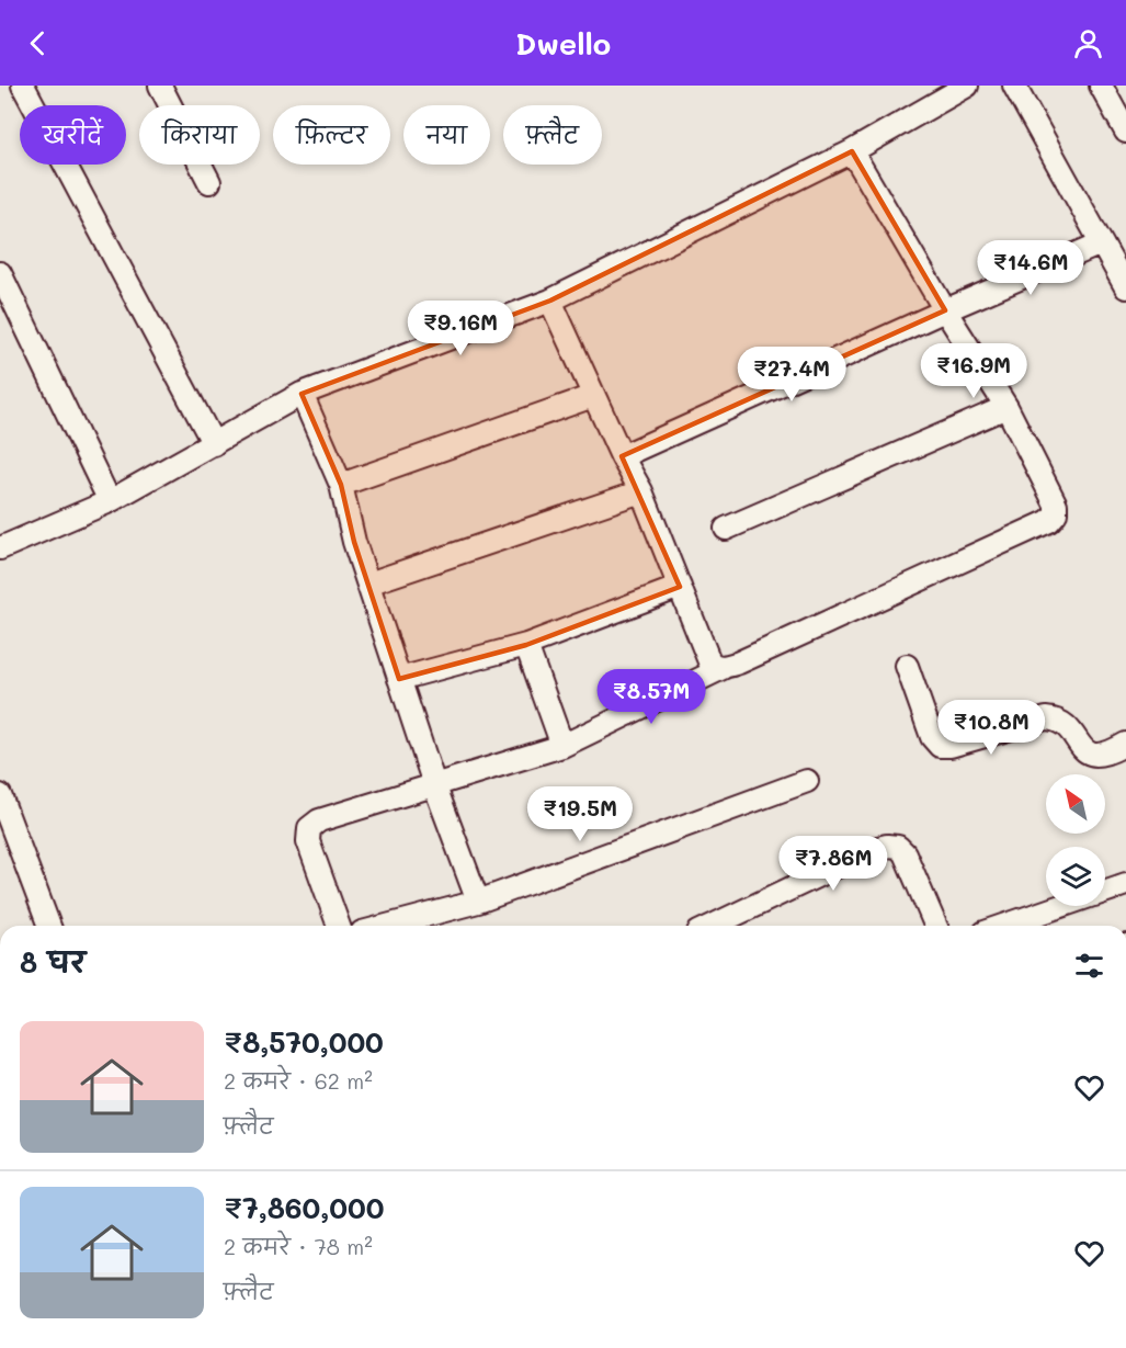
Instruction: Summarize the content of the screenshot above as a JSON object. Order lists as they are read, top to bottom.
{
  "north": "top left",
  "page": {
    "header": "Dwello",
    "chip": [
      "खरीदें",
      "किराया",
      "फ़िल्टर",
      "नया",
      "फ़्लैट"
    ],
    "price": [
      "₹14.6M",
      "₹9.16M",
      "₹16.9M",
      "₹27.4M",
      "₹8.57M",
      "₹10.8M",
      "₹19.5M",
      "₹7.86M"
    ],
    "heading": "8 घर",
    "list": [
      {
        "name": "₹8,570,000",
        "note": "2 कमरे · 62 m² · फ़्लैट"
      },
      {
        "name": "₹7,860,000",
        "note": "2 कमरे · 78 m² · फ़्लैट"
      }
    ]
  }
}
